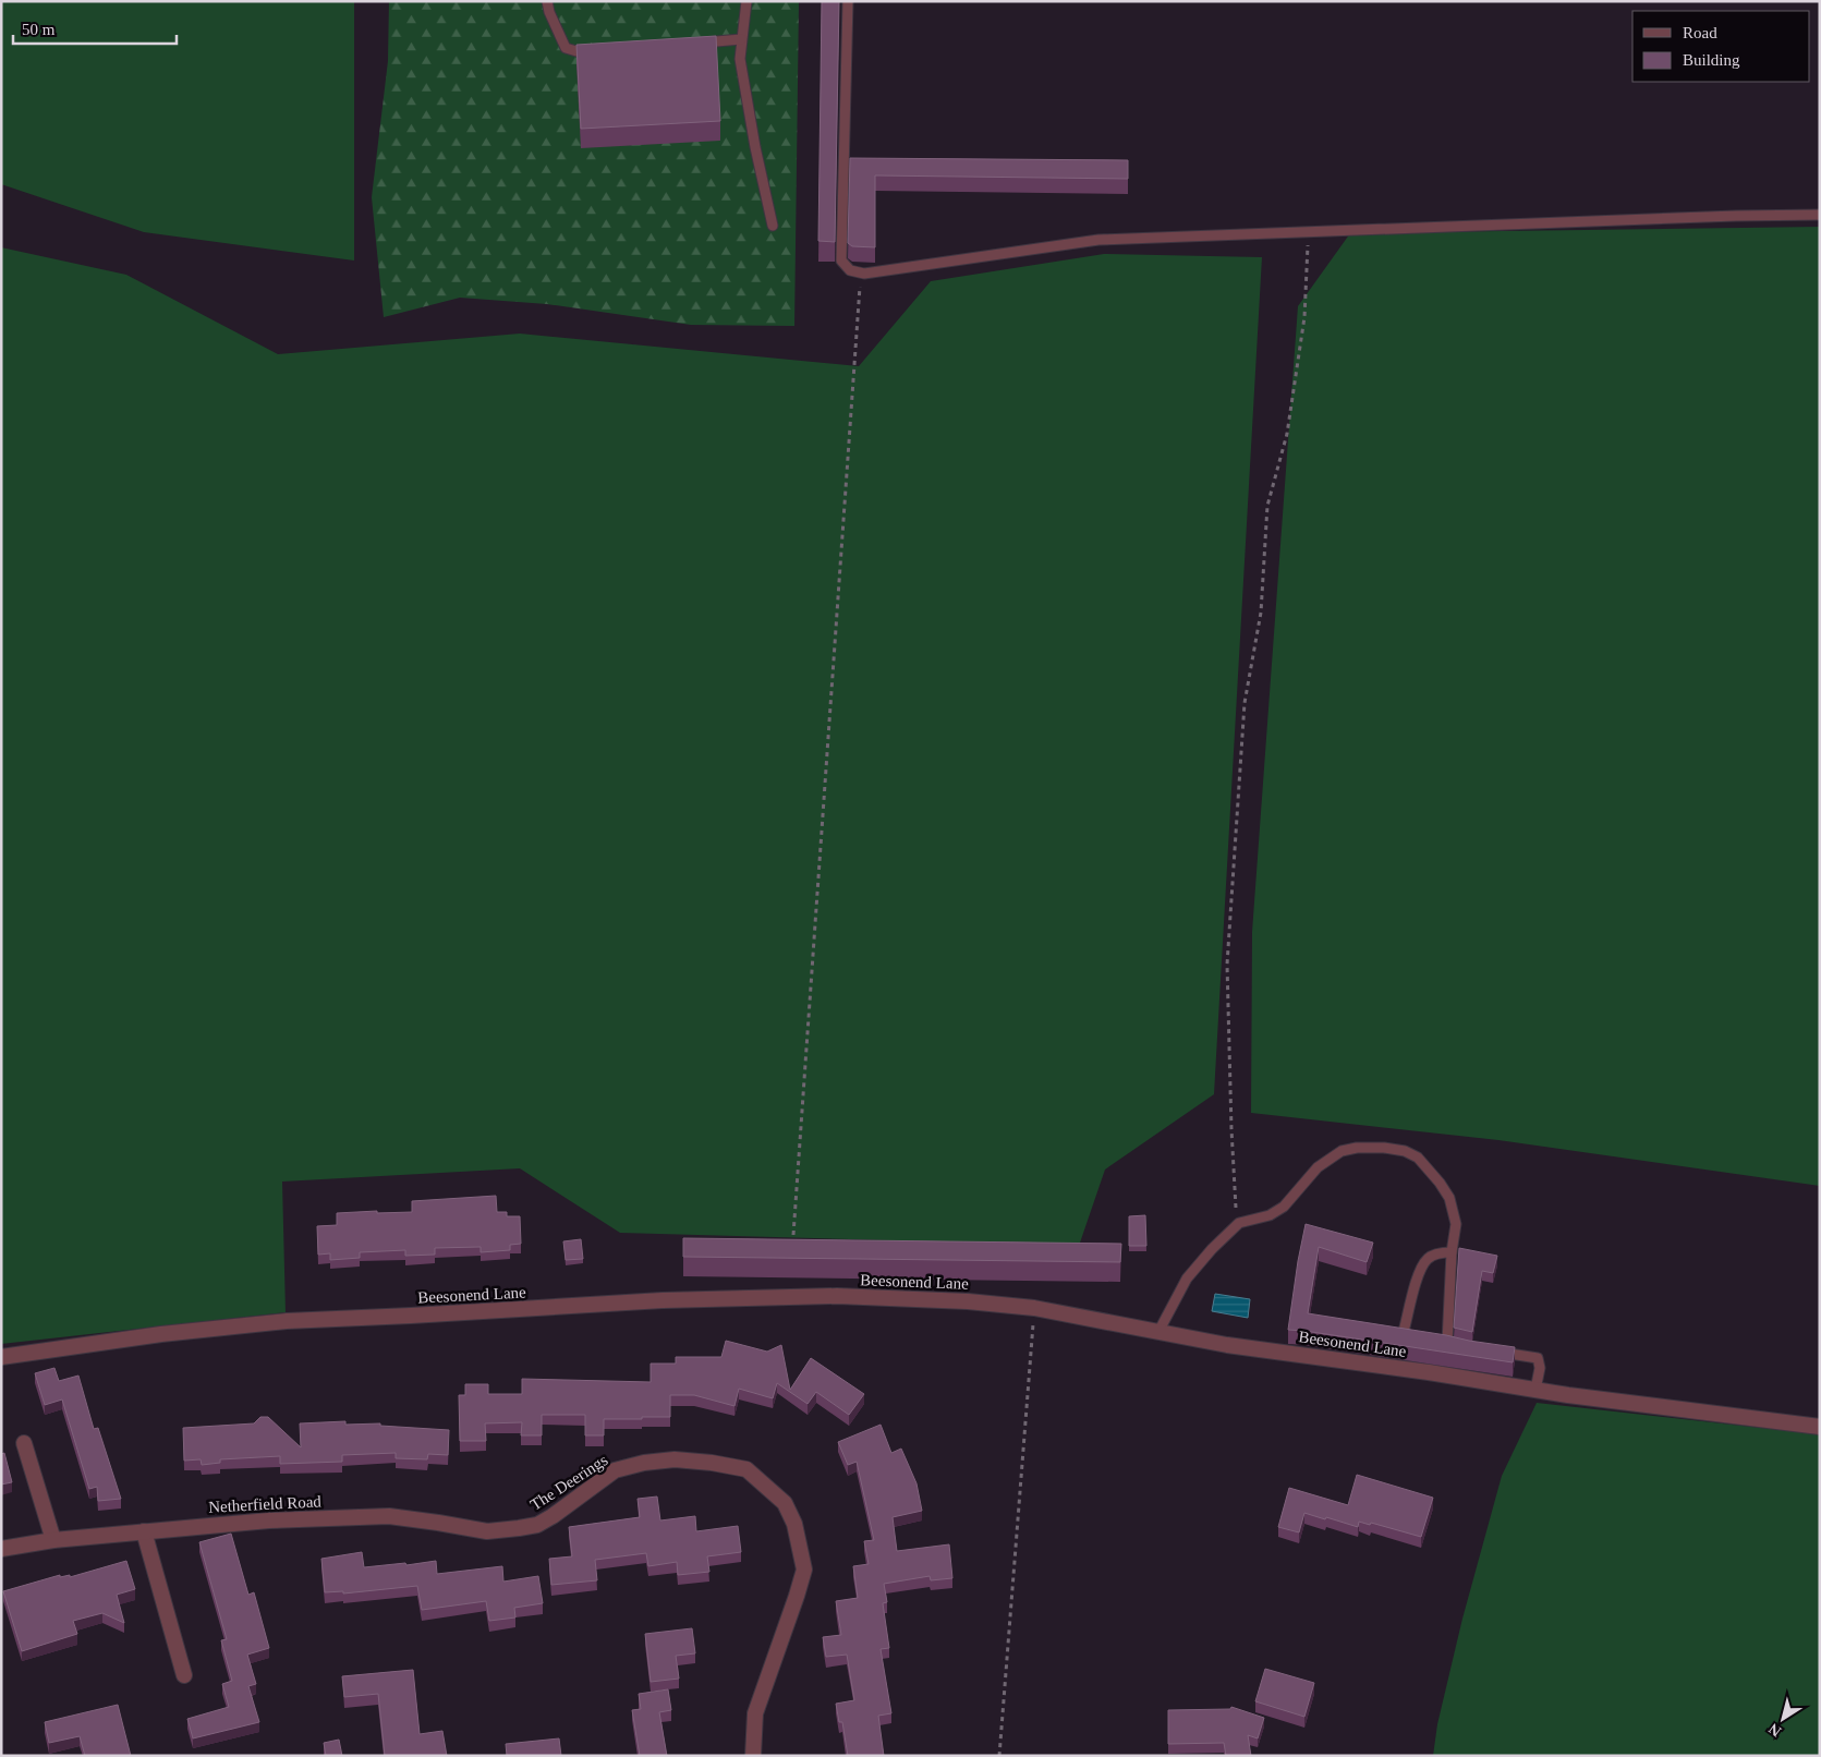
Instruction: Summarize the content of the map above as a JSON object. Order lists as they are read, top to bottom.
{
  "streets": {
    "street": ["Beesonend Lane", "The Deerings", "Netherfield Road"]
  },
  "crossings": [
    ["The Deerings", "Netherfield Road"]
  ],
  "legend": ["Road", "Building"],
  "scale_bar": "50 m",
  "north": "bottom left"
}
